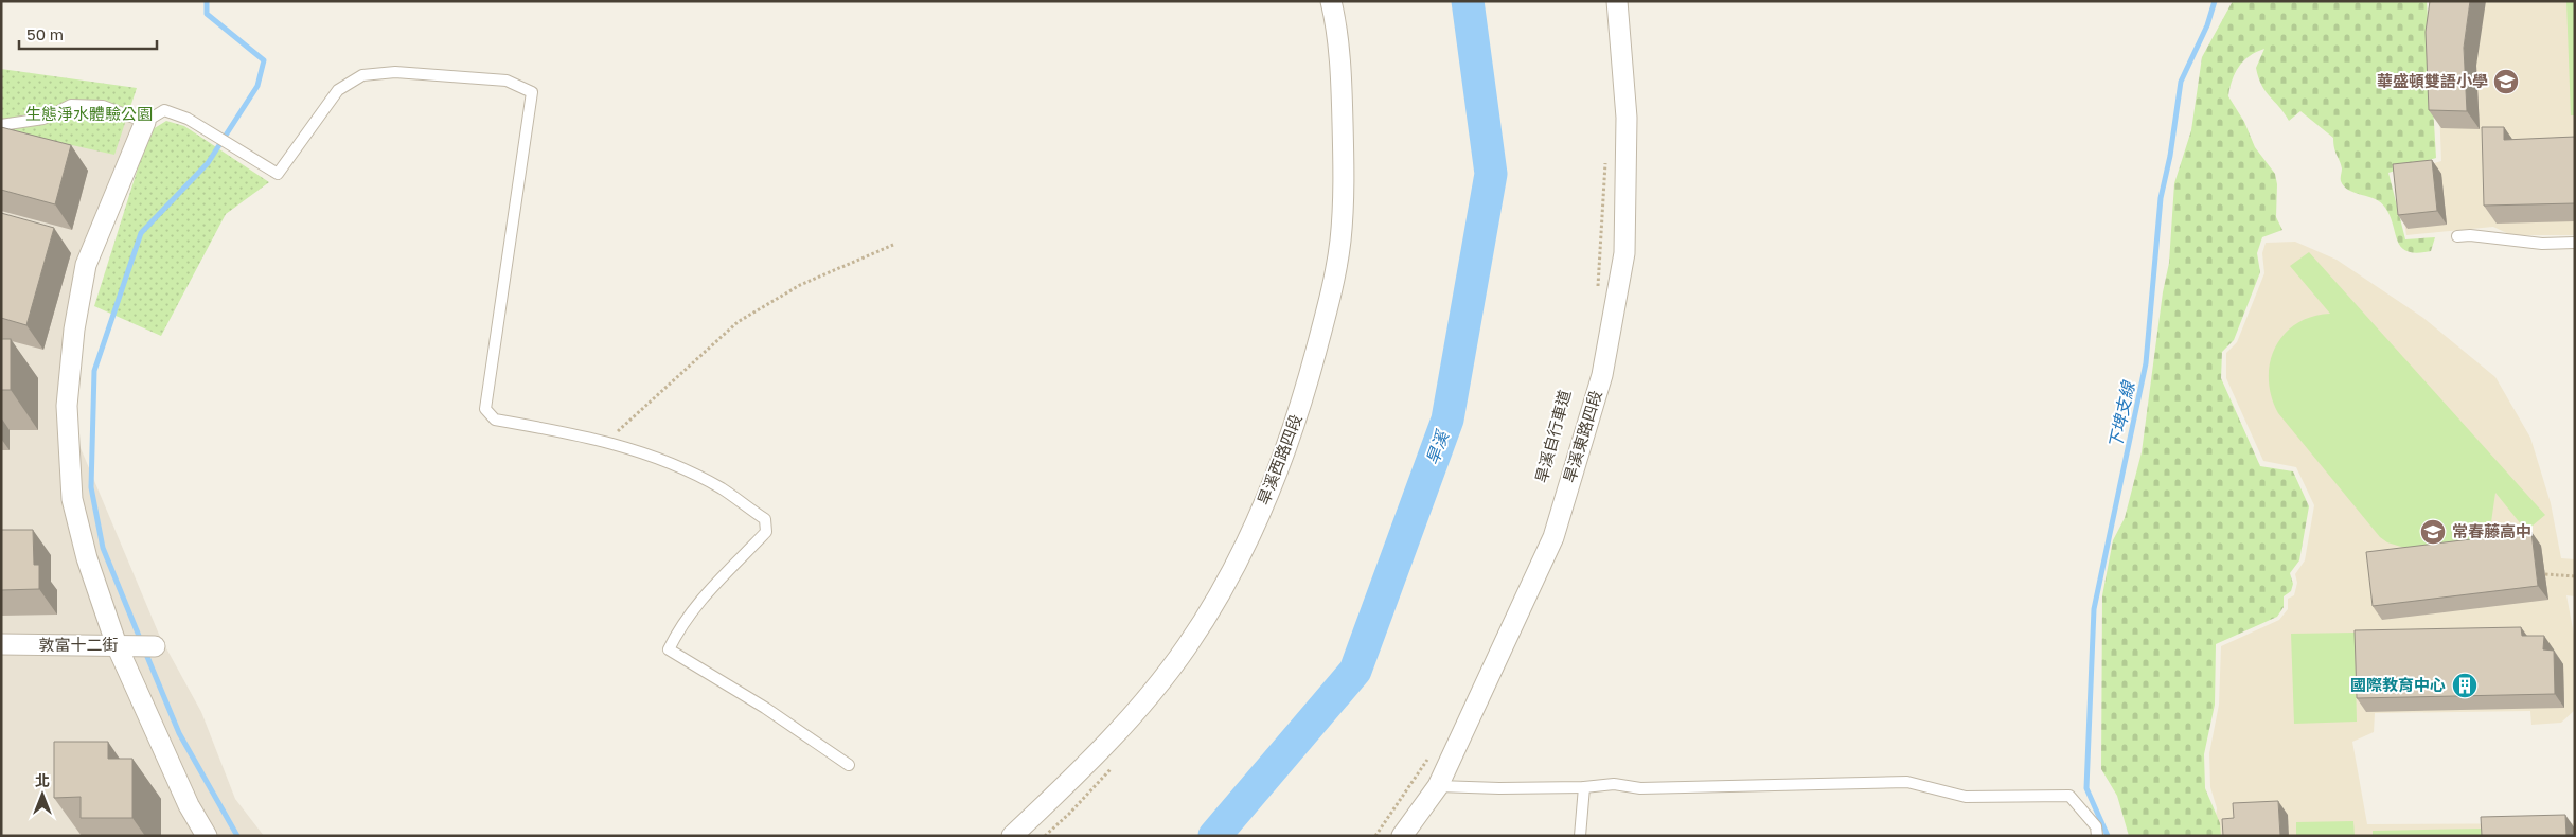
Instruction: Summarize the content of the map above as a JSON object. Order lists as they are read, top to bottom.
{
  "streets": {
    "street": ["旱溪東路四段", "旱溪西路四段", "敦富十二街"]
  },
  "water": ["下埤支線", "旱溪"],
  "parks": ["生態淨水體驗公園"],
  "places": {
    "school or university": ["華盛頓雙語小學", "常春藤高中"],
    "building": ["國際教育中心"]
  },
  "scale_bar": "50 m",
  "north": "top"
}
